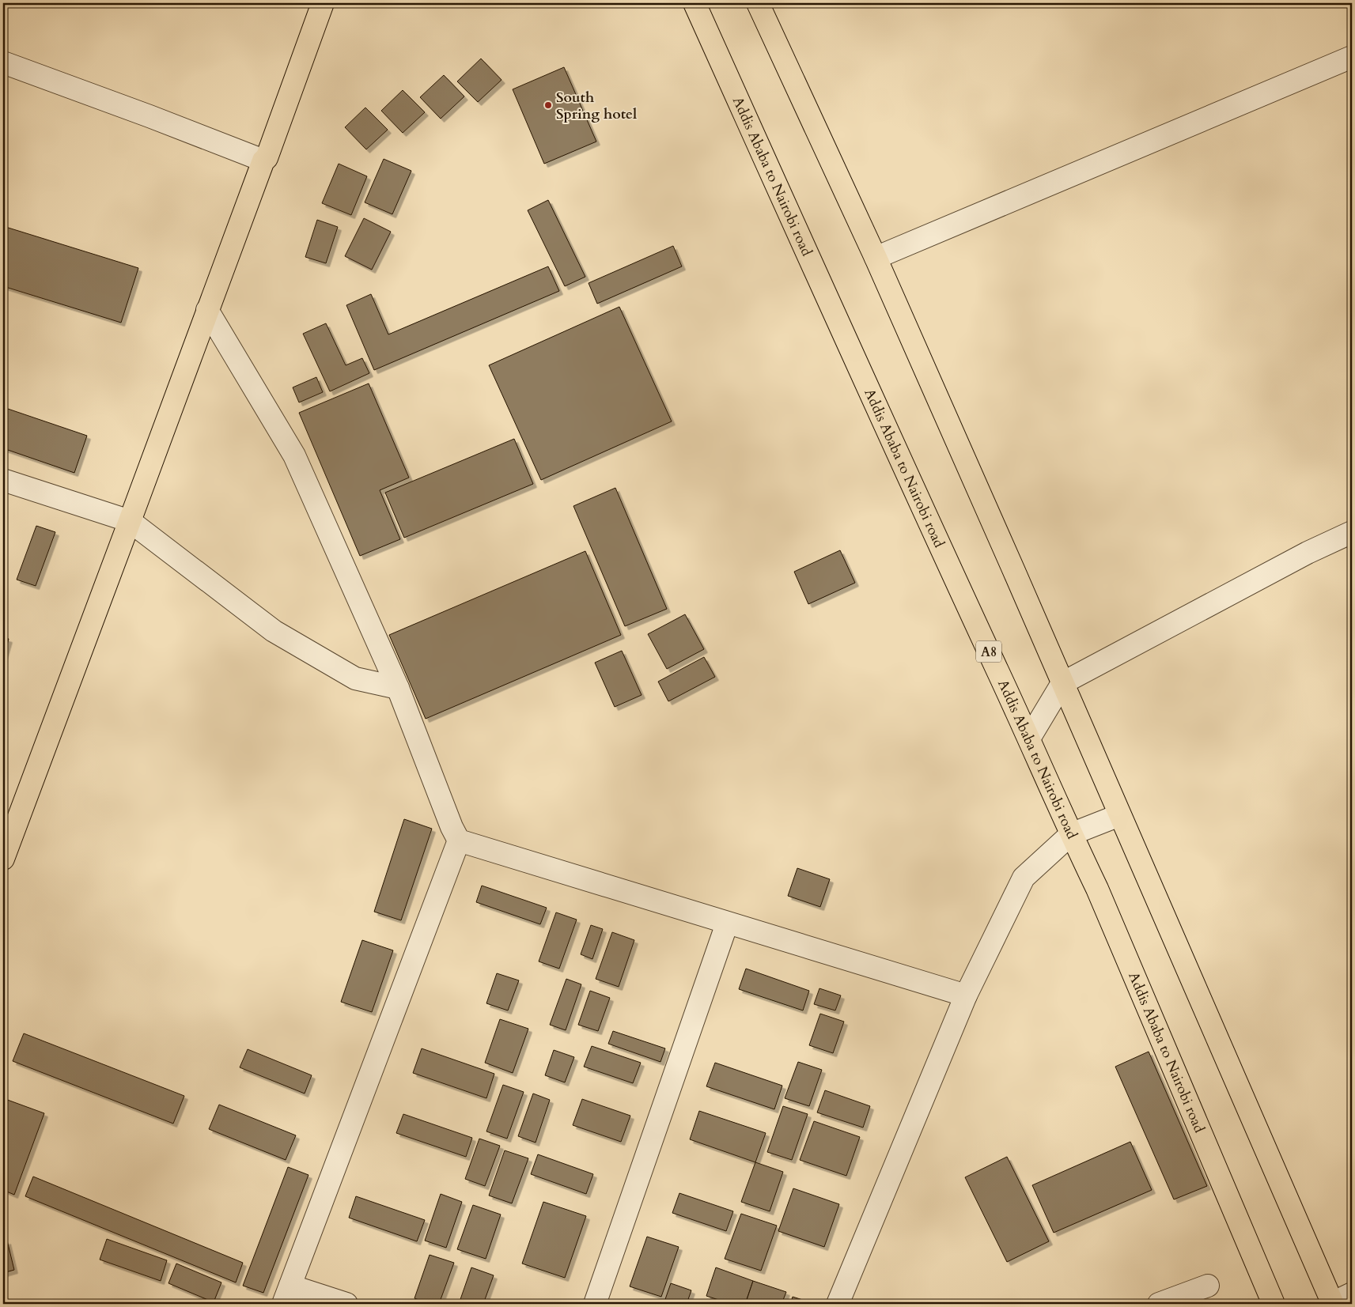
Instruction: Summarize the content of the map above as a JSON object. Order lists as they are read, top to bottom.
{
  "streets": {
    "main road": ["Addis Ababa to Nairobi road", "A8"]
  },
  "places": ["South Spring hotel"]
}
